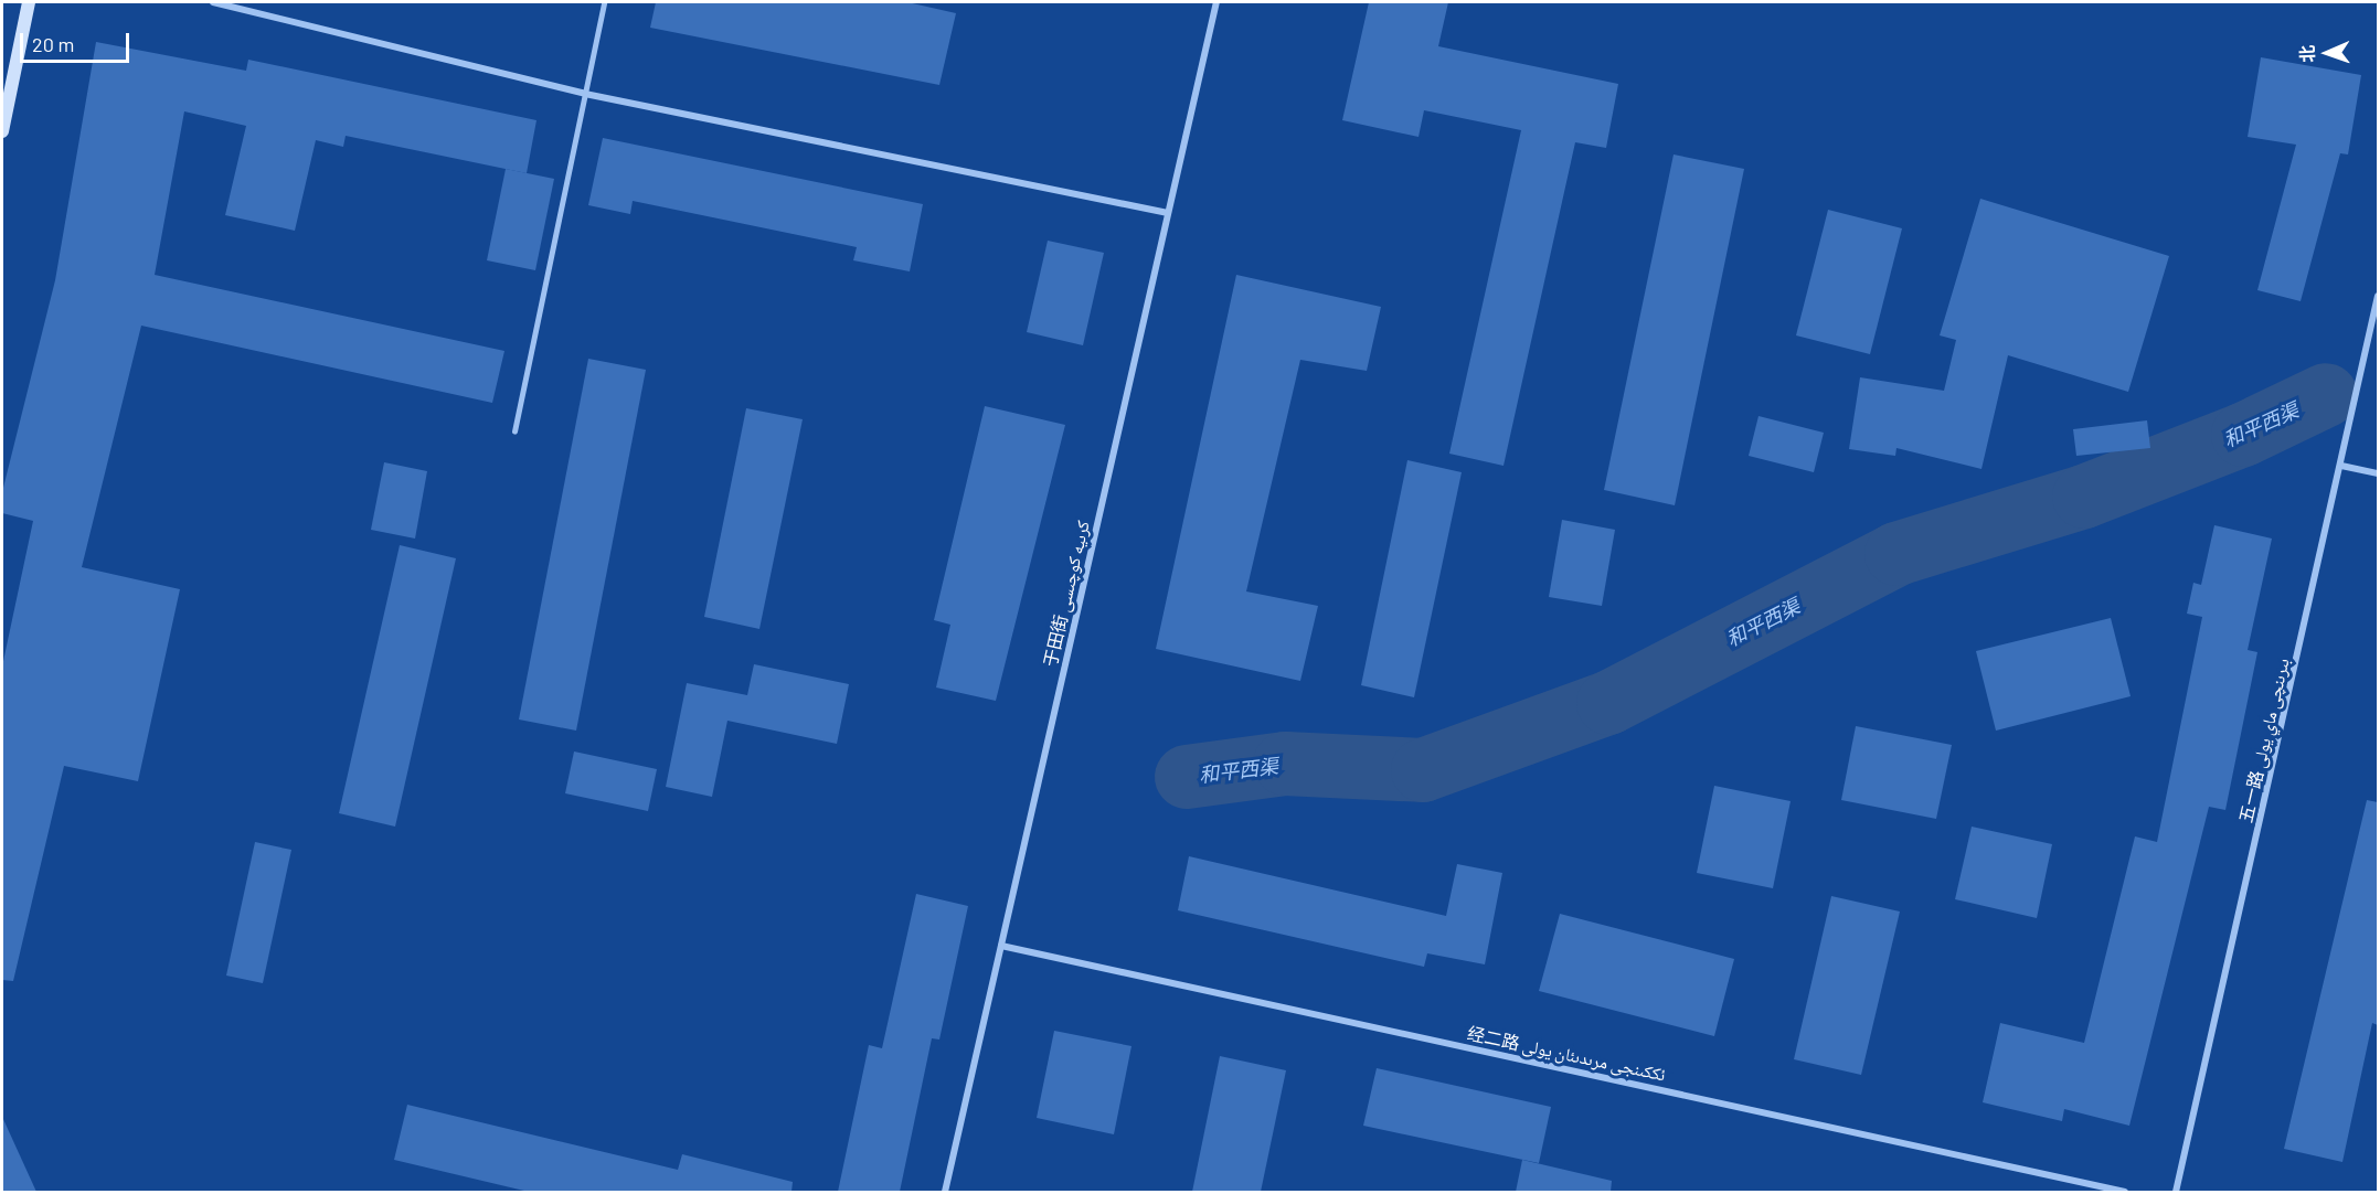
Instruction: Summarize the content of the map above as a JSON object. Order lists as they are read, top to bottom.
{
  "streets": {
    "street": ["于田街 كرىيە كوچىسى", "五一路 بىرىنچى ماي يولى", "经二路 ئككىنجى مرىدىئان يولى"]
  },
  "crossings": [
    ["于田街 كرىيە كوچىسى", "经二路 ئككىنجى مرىدىئان يولى"]
  ],
  "water": ["和平西渠"],
  "scale_bar": "20 m",
  "north": "left"
}
